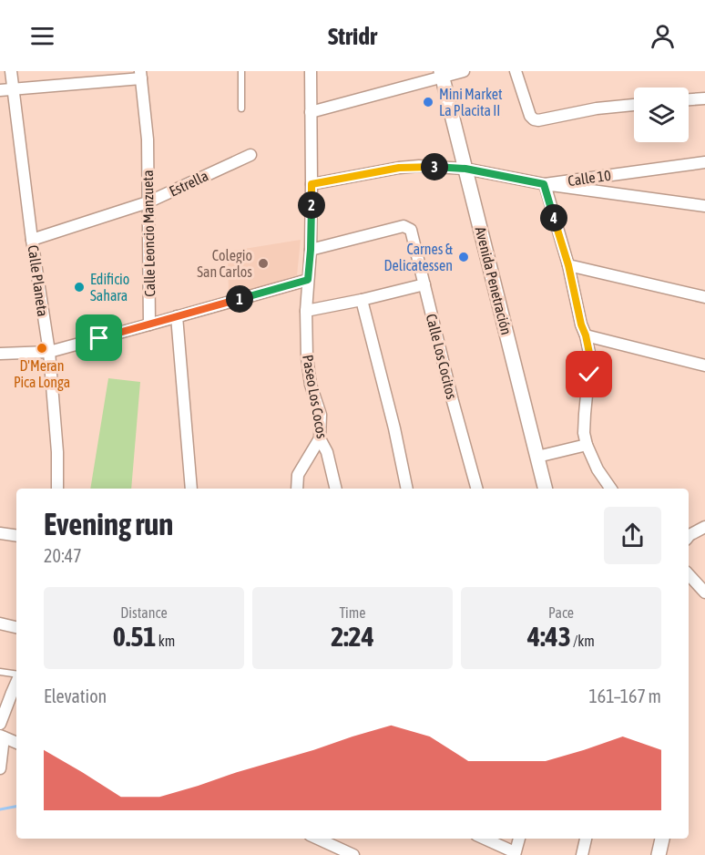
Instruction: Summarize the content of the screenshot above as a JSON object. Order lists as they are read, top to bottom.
{
  "streets": {
    "street": [
      "Calle 10",
      "Estrella",
      "Calle Leoncio Manzueta",
      "Calle Planeta",
      "Avenida Penetración",
      "Calle Los Cocitos",
      "Paseo Los Cocos"
    ]
  },
  "crossings": [
    ["Calle 10", "Avenida Penetración"],
    ["Calle 10", "Paseo Los Cocos"],
    ["Estrella", "Calle Leoncio Manzueta"],
    ["Estrella", "Calle Planeta"],
    ["Calle Los Cocitos", "Paseo Los Cocos"]
  ],
  "places": [
    "Mini Market La Placita II",
    "Carnes & Delicatessen",
    "Colegio San Carlos",
    "Edificio Sahara",
    "D'Meran Pica Longa"
  ],
  "page": {
    "header": "Stridr",
    "pins": [
      "3",
      "2",
      "4",
      "1"
    ],
    "heading": ["Evening run", "20:47"],
    "stats": [
      ["Distance", "0.51 km"],
      ["Time", "2:24"],
      ["Pace", "4:43 /km"]
    ],
    "chart": ["Elevation", "161–167 m"]
  }
}
